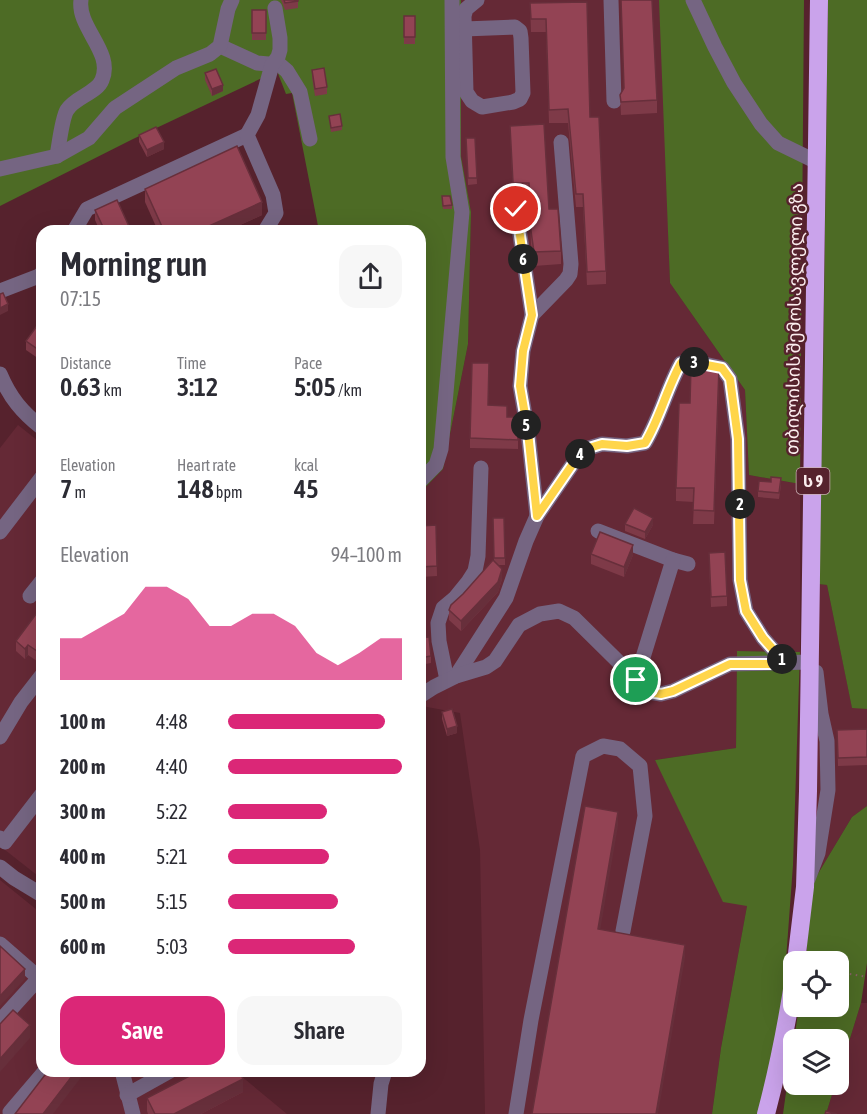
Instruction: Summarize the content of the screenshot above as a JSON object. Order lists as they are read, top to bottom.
{
  "streets": {
    "highway": ["თბილისის შემოსავლელი გზა", "ს 9"]
  },
  "page": {
    "heading": ["Morning run", "07:15"],
    "pins": [
      "6",
      "3",
      "5",
      "4",
      "2",
      "1"
    ],
    "stats": [
      ["Distance", "0.63 km"],
      ["Time", "3:12"],
      ["Pace", "5:05 /km"],
      ["Elevation", "7 m"],
      ["Heart rate", "148 bpm"],
      ["kcal", "45"]
    ],
    "chart": ["Elevation", "94–100 m"],
    "list": [
      {
        "name": "100 m",
        "note": "4:48"
      },
      {
        "name": "200 m",
        "note": "4:40"
      },
      {
        "name": "300 m",
        "note": "5:22"
      },
      {
        "name": "400 m",
        "note": "5:21"
      },
      {
        "name": "500 m",
        "note": "5:15"
      },
      {
        "name": "600 m",
        "note": "5:03"
      }
    ],
    "buttons": ["Save", "Share"]
  }
}
